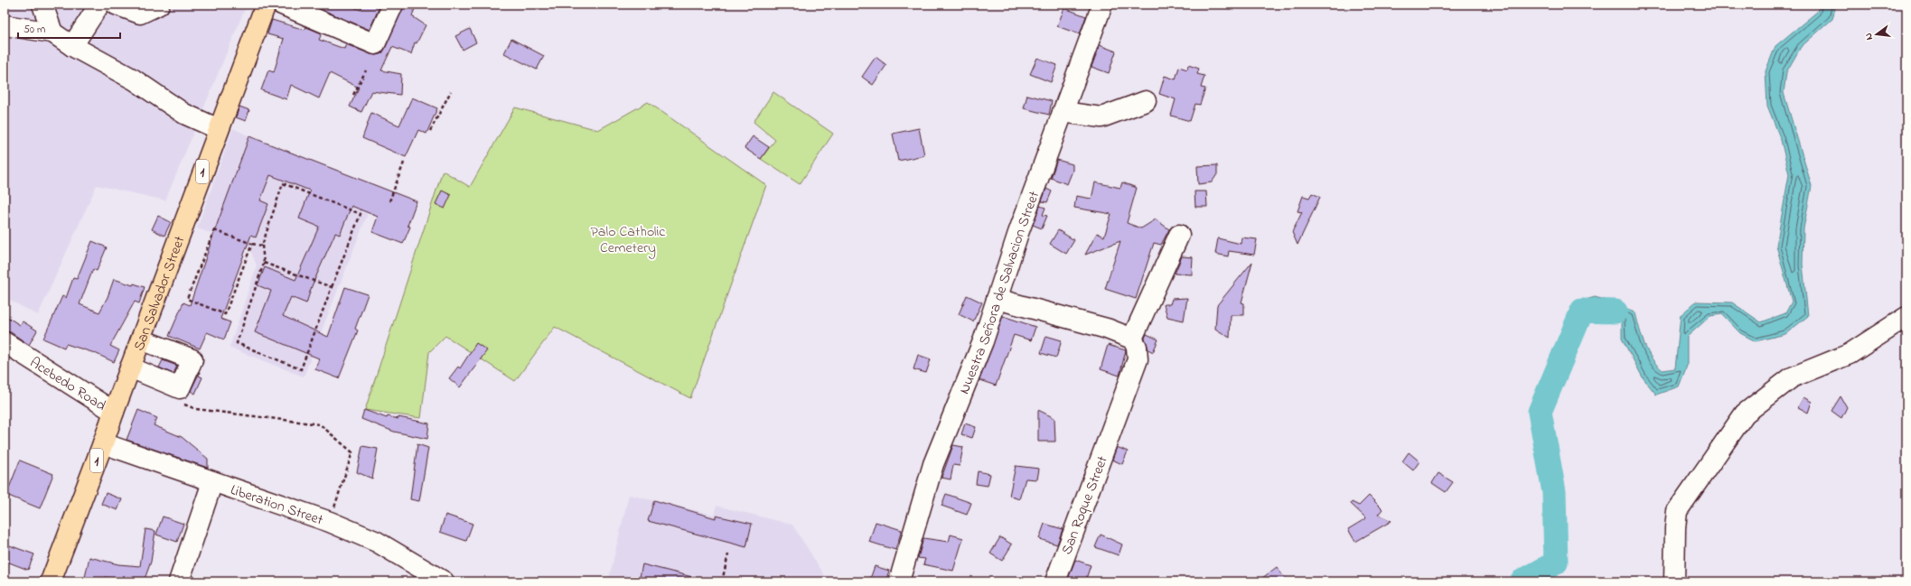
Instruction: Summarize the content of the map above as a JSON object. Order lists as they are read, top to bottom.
{
  "streets": {
    "highway": ["1", "San Salvador Street"],
    "street": [
      "Nuestra Señora de Salvacion Street",
      "Acebedo Road",
      "Liberation Street",
      "San Roque Street"
    ]
  },
  "crossings": [
    ["San Salvador Street", "Acebedo Road"],
    ["San Salvador Street", "Liberation Street"]
  ],
  "parks": ["Palo Catholic Cemetery"],
  "scale_bar": "50 m",
  "north": "left"
}
